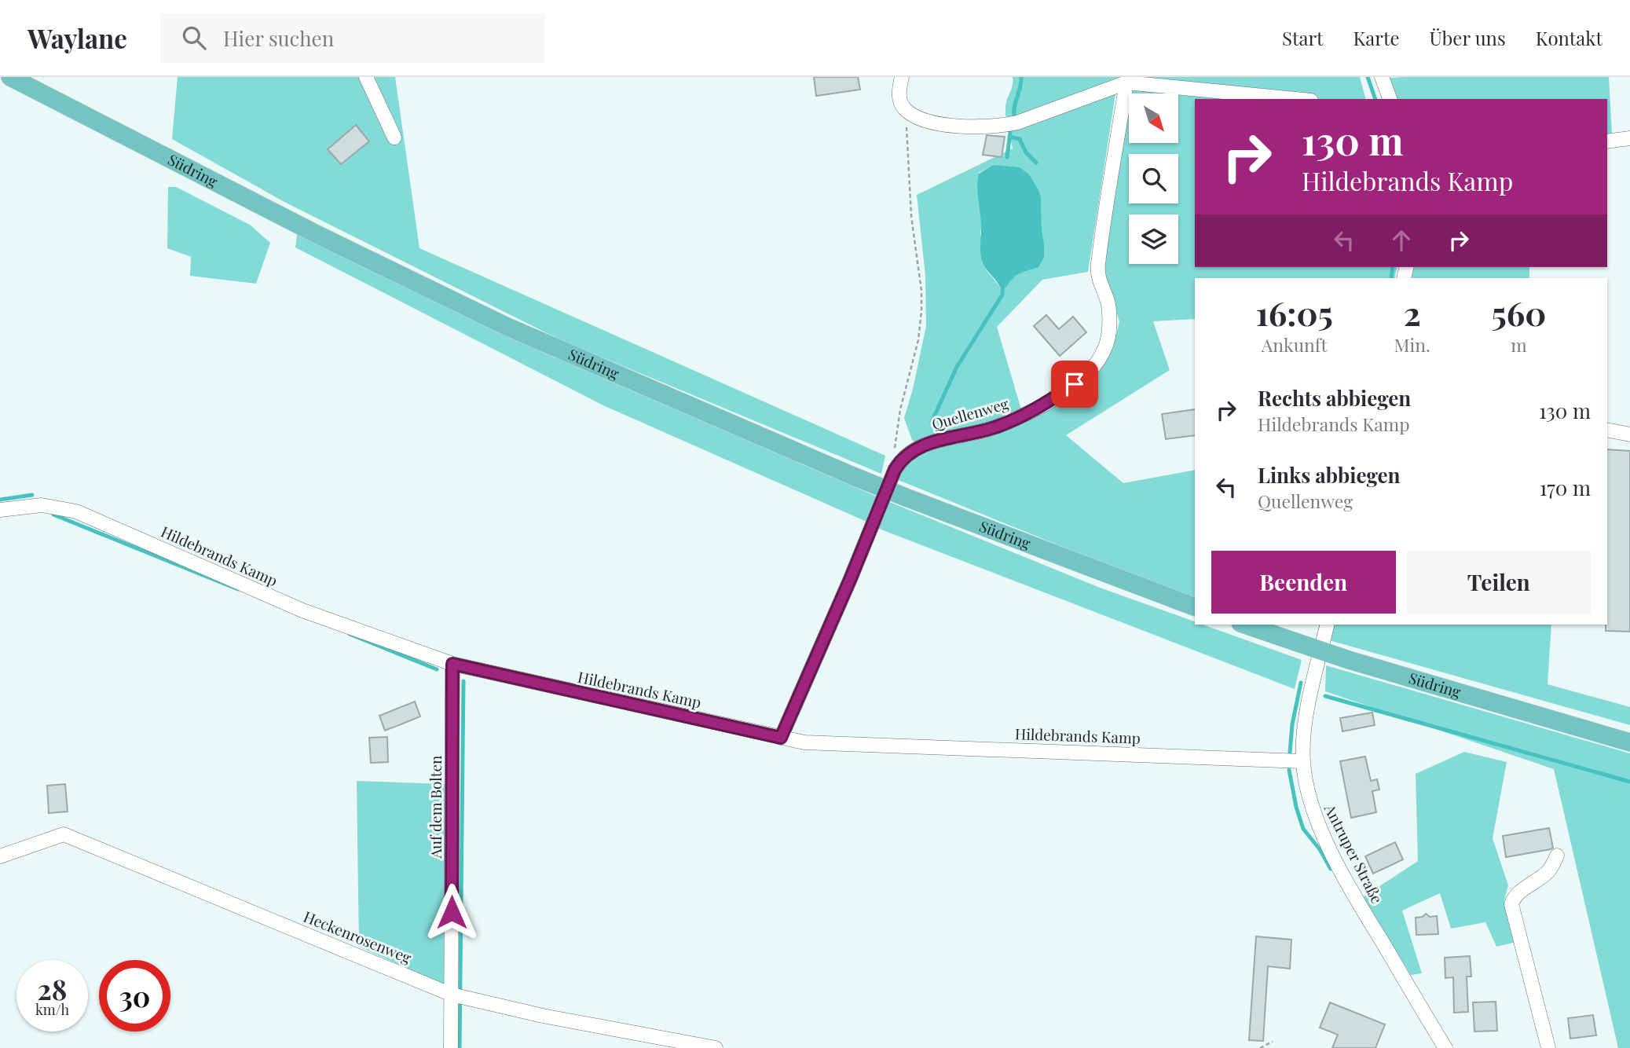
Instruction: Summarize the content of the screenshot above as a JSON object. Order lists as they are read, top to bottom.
{
  "streets": {
    "main road": ["Südring"],
    "street": [
      "Quellenweg",
      "Hildebrands Kamp",
      "Auf dem Bolten",
      "Antruper Straße",
      "Heckenrosenweg"
    ]
  },
  "crossings": [
    ["Quellenweg", "Hildebrands Kamp"],
    ["Hildebrands Kamp", "Auf dem Bolten"],
    ["Hildebrands Kamp", "Antruper Straße"],
    ["Auf dem Bolten", "Heckenrosenweg"]
  ],
  "north": "bottom right",
  "page": {
    "header": "Waylane",
    "search": "Hier suchen",
    "nav": [
      "Start",
      "Karte",
      "Über uns",
      "Kontakt"
    ],
    "turn": ["130 m", "Hildebrands Kamp"],
    "eta": [
      "16:05",
      "Ankunft",
      "2",
      "Min.",
      "560",
      "m"
    ],
    "list": [
      {
        "name": "Rechts abbiegen",
        "note": "Hildebrands Kamp",
        "value": "130 m"
      },
      {
        "name": "Links abbiegen",
        "note": "Quellenweg",
        "value": "170 m"
      }
    ],
    "buttons": ["Beenden", "Teilen"],
    "speed": "28 km/h",
    "limit": "30"
  }
}
